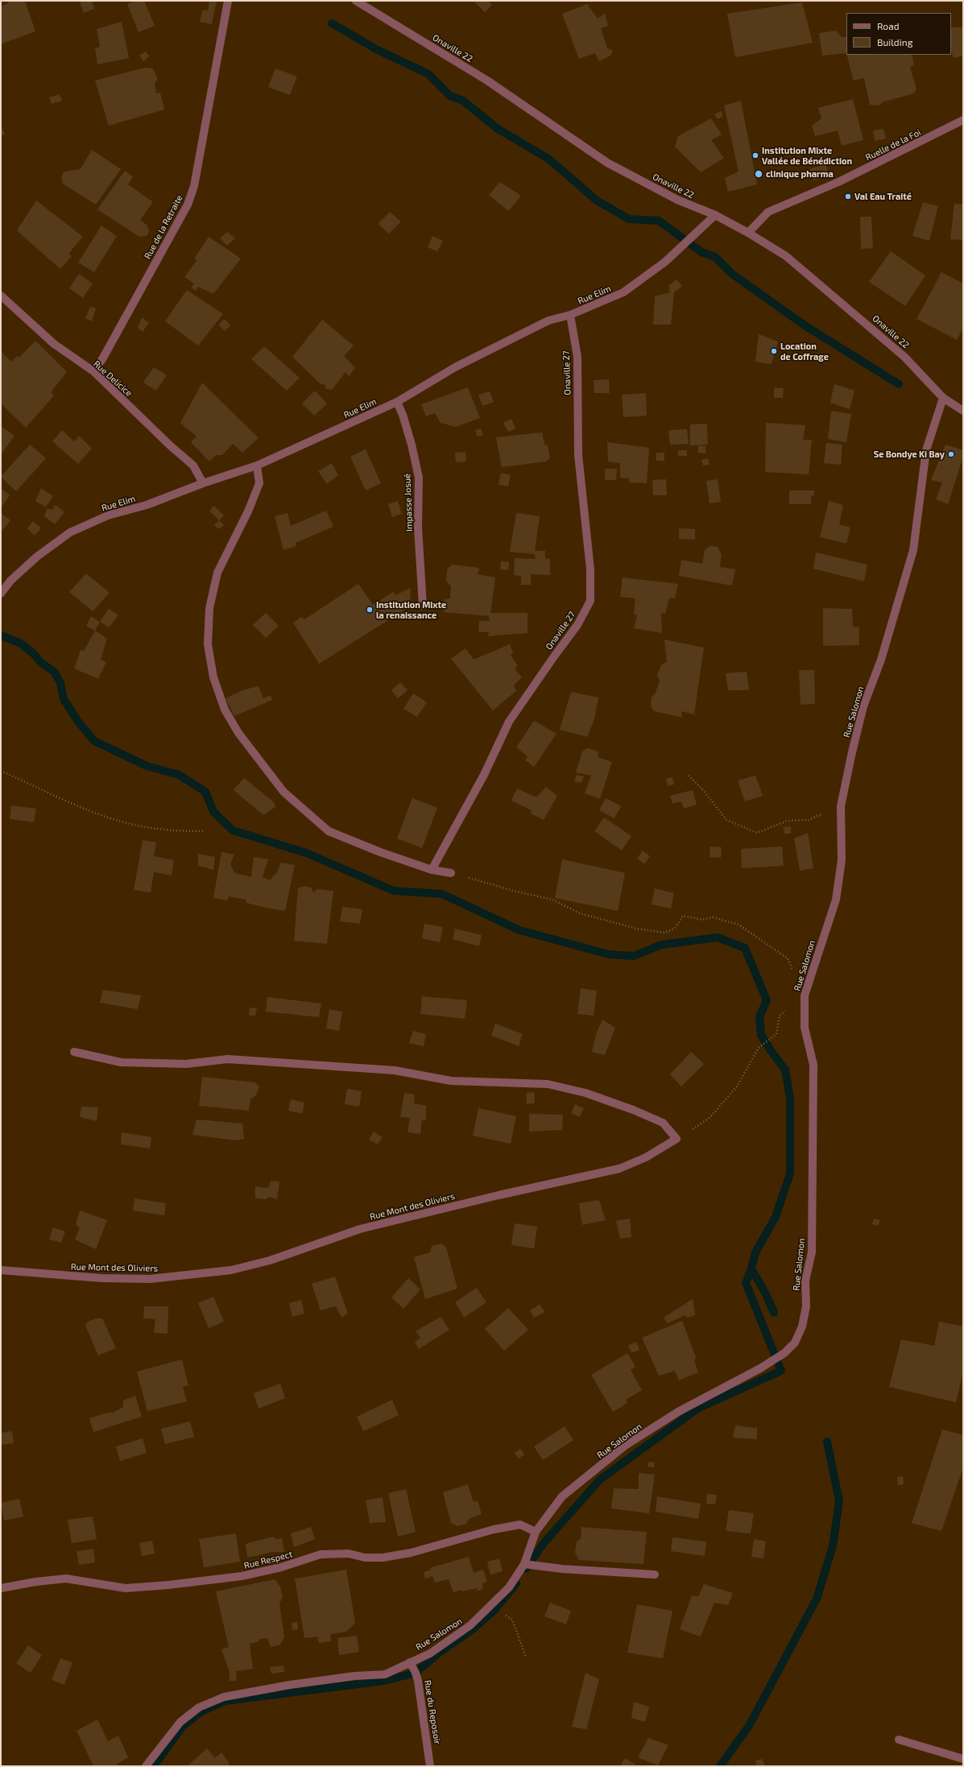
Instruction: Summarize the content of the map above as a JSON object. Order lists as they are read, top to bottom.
{
  "streets": {
    "street": [
      "Onaville 22",
      "Ruelle de la Foi",
      "Rue de la Retraite",
      "Rue Elim",
      "Onaville 27",
      "Rue Delicice",
      "Impasse Josué",
      "Rue Salomon",
      "Rue Mont des Oliviers",
      "Rue Respect",
      "Rue du Reposoir"
    ]
  },
  "crossings": [
    ["Onaville 22", "Ruelle de la Foi"],
    ["Onaville 22", "Rue Elim"],
    ["Onaville 22", "Rue Salomon"],
    ["Rue de la Retraite", "Rue Delicice"],
    ["Rue Elim", "Onaville 27"],
    ["Rue Elim", "Rue Delicice"],
    ["Rue Elim", "Impasse Josué"],
    ["Rue Salomon", "Rue Respect"],
    ["Rue Salomon", "Rue du Reposoir"]
  ],
  "places": [
    "Institution Mixte Vallée de Bénédiction",
    "clinique pharma",
    "Val Eau Traité",
    "Location de Coffrage",
    "Se Bondye Ki Bay",
    "Institution Mixte la renaissance"
  ],
  "legend": ["Road", "Building"]
}
